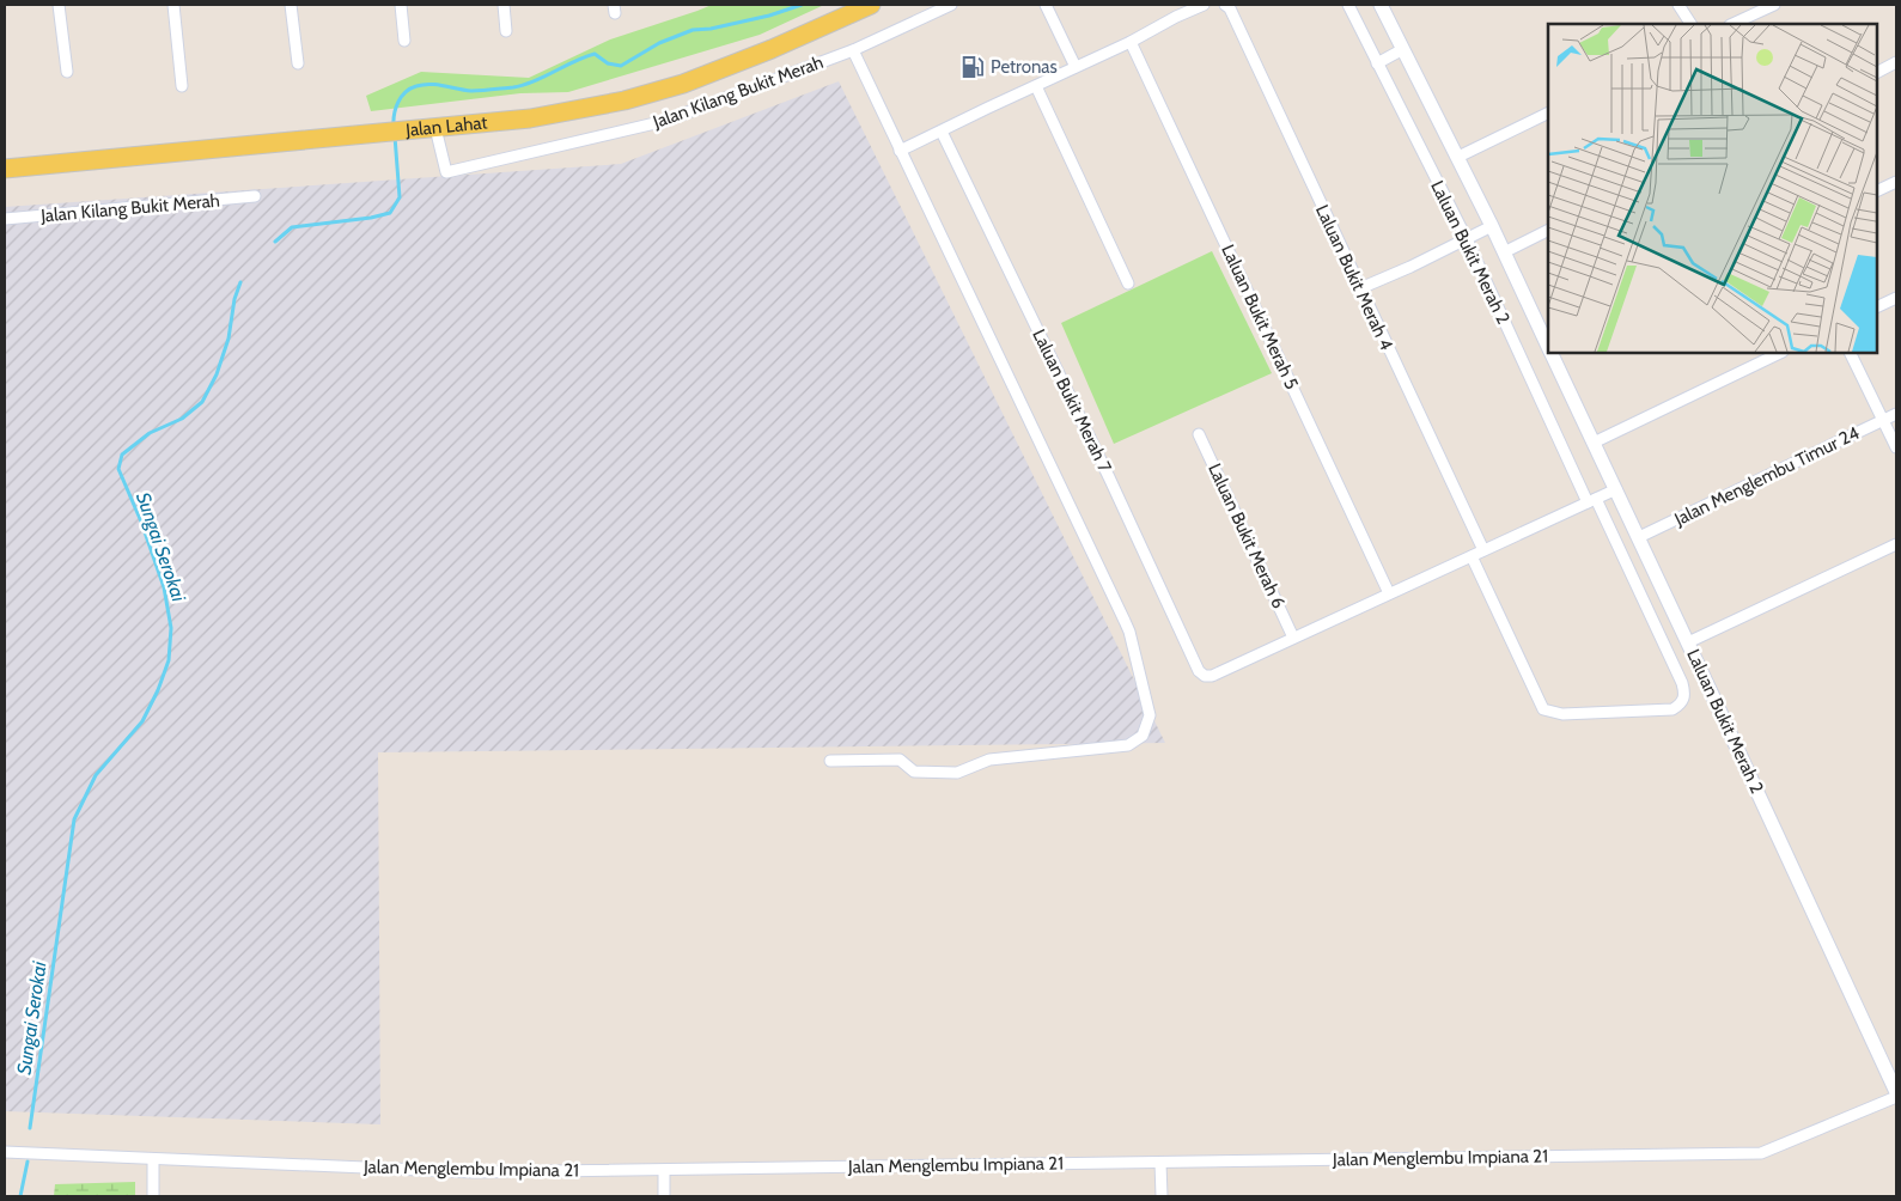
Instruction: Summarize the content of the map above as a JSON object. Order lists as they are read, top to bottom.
{
  "streets": {
    "main road": ["Jalan Lahat"],
    "street": [
      "Jalan Kilang Bukit Merah",
      "Laluan Bukit Merah 2",
      "Laluan Bukit Merah 4",
      "Laluan Bukit Merah 5",
      "Laluan Bukit Merah 7",
      "Jalan Menglembu Timur 24",
      "Laluan Bukit Merah 6",
      "Jalan Menglembu Impiana 21"
    ]
  },
  "crossings": [
    ["Jalan Kilang Bukit Merah", "Jalan Lahat"],
    ["Laluan Bukit Merah 2", "Jalan Menglembu Timur 24"],
    ["Laluan Bukit Merah 2", "Jalan Menglembu Impiana 21"],
    ["Laluan Bukit Merah 7", "Laluan Bukit Merah 6"]
  ],
  "water": ["Sungai Serokai"],
  "places": {
    "fuel station": ["Petronas"]
  }
}
